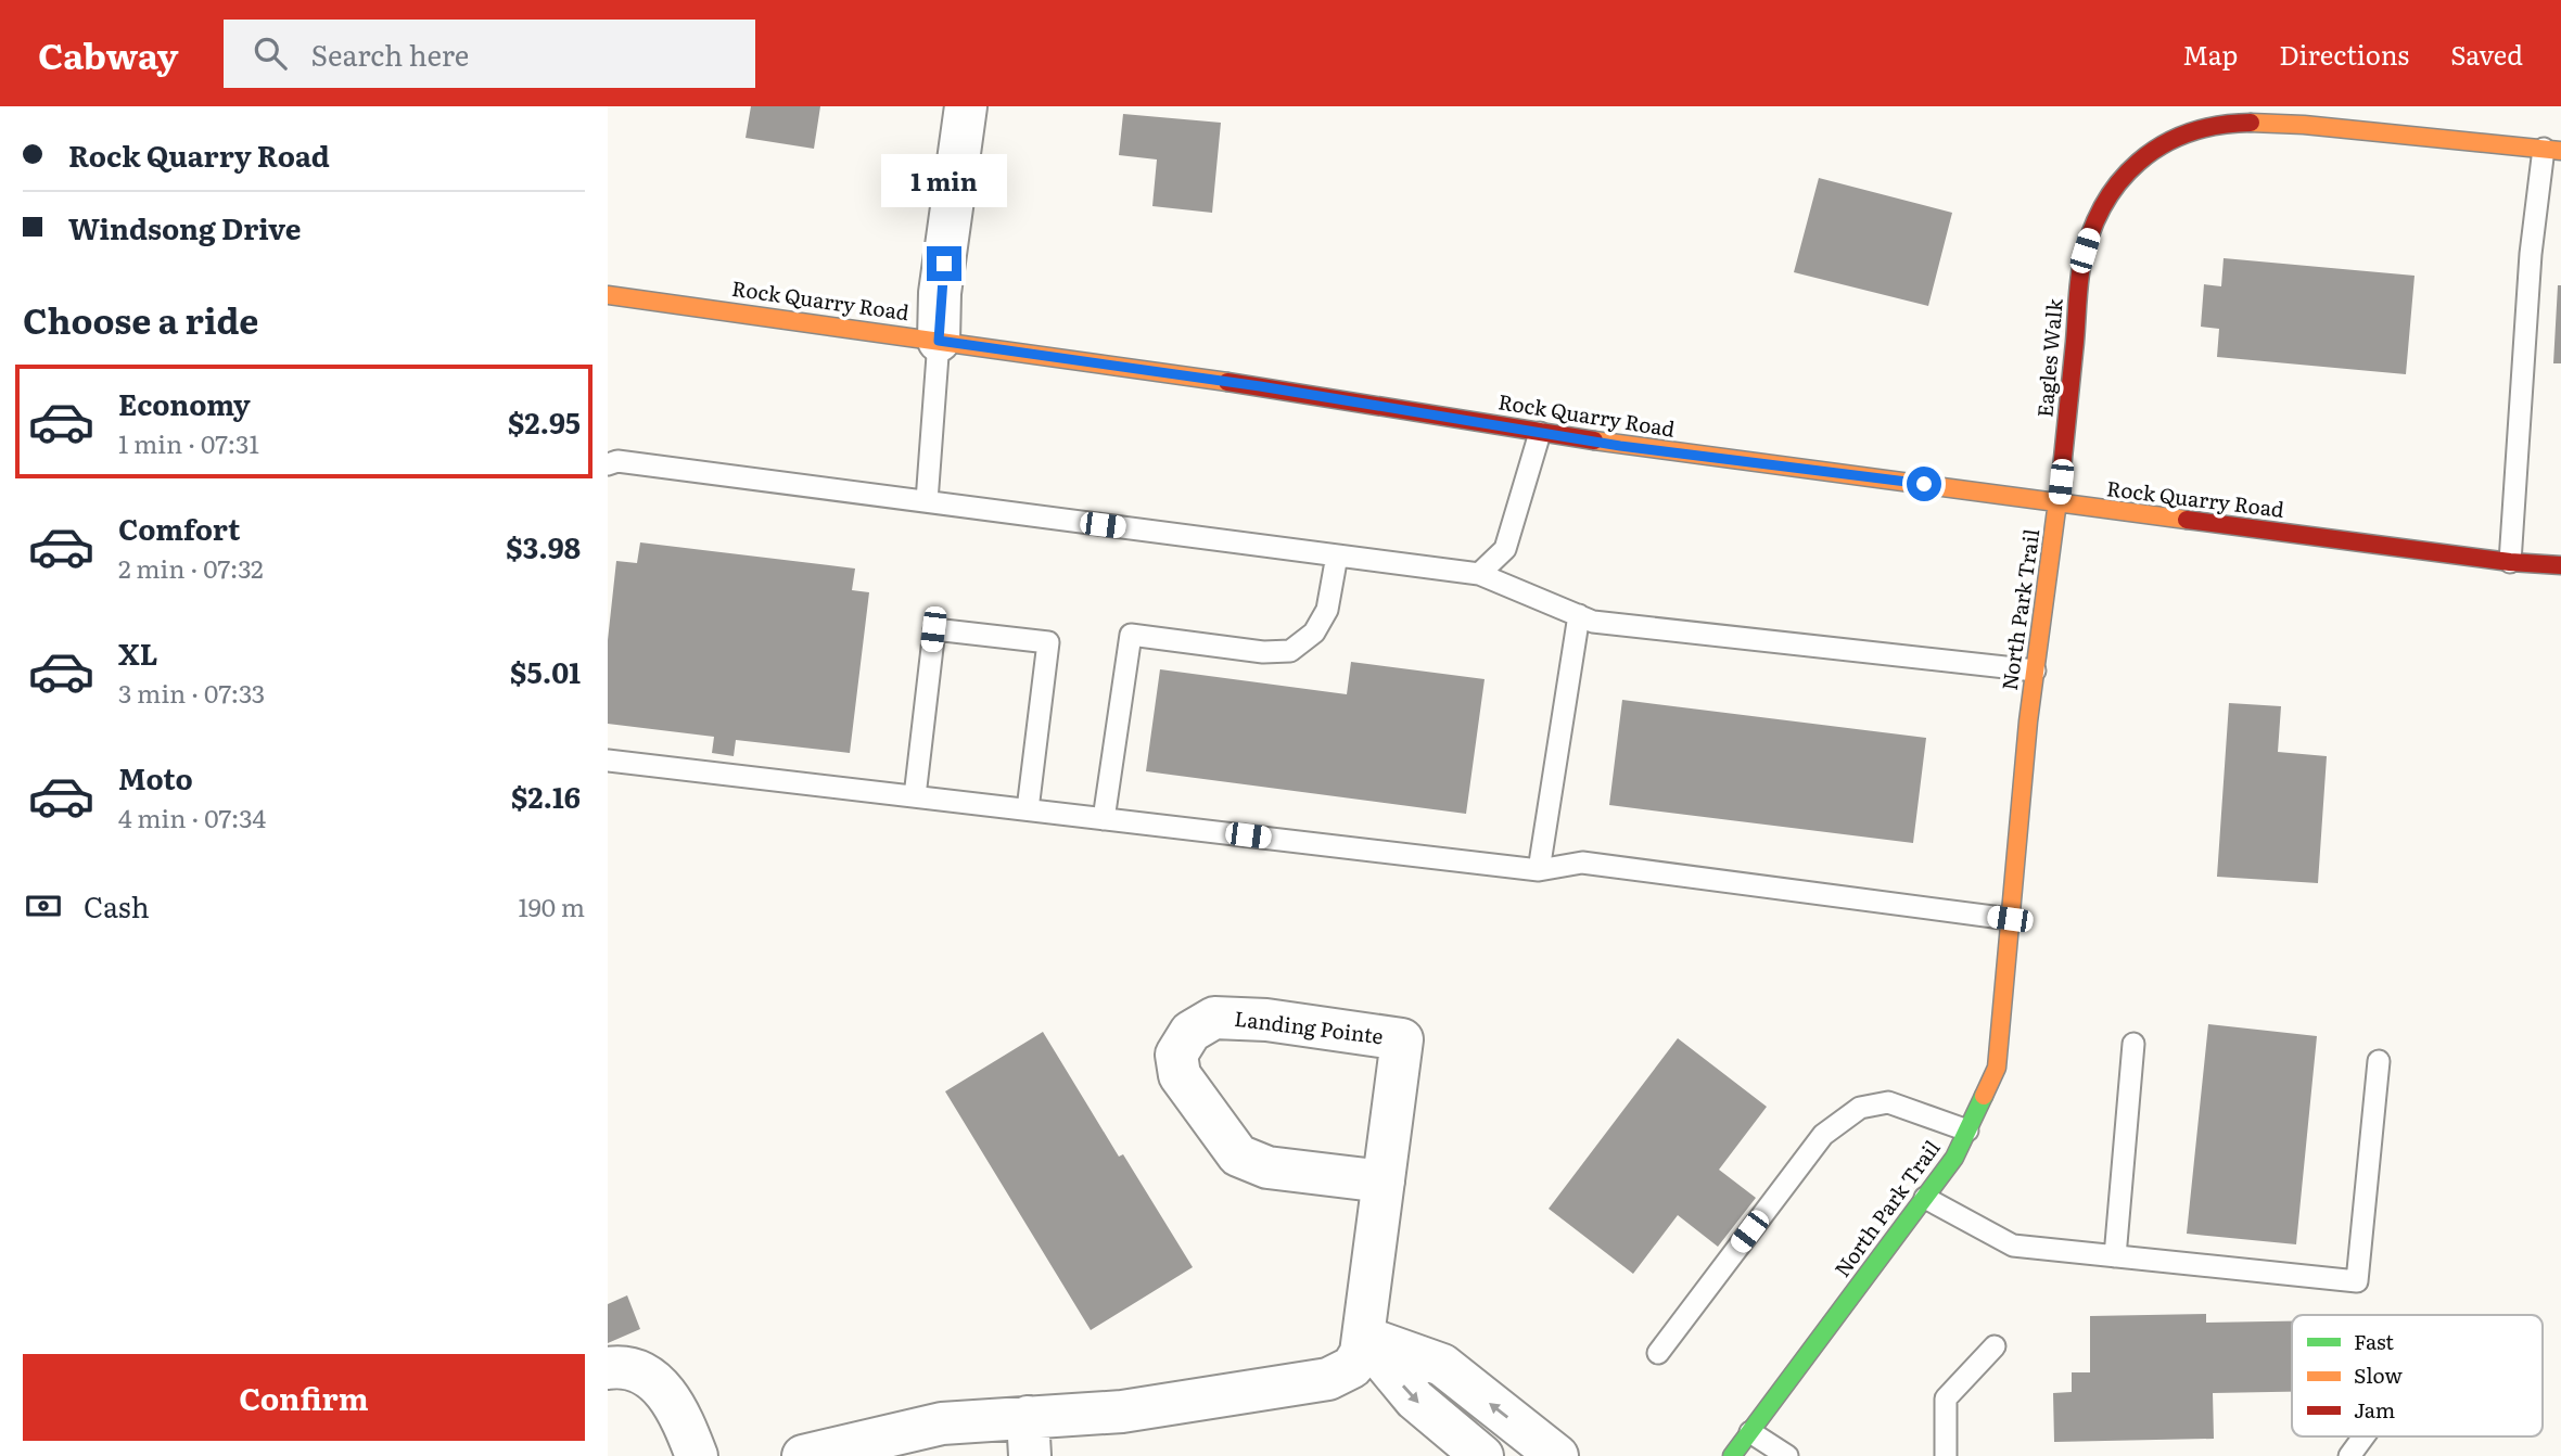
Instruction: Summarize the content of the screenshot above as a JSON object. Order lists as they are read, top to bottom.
{
  "streets": {
    "street": [
      "Rock Quarry Road",
      "Eagles Walk",
      "North Park Trail",
      "Landing Pointe"
    ]
  },
  "crossings": [
    ["Rock Quarry Road", "Eagles Walk"],
    ["Rock Quarry Road", "North Park Trail"],
    ["Eagles Walk", "North Park Trail"]
  ],
  "legend": ["Fast", "Slow", "Jam"],
  "page": {
    "header": "Cabway",
    "search": "Search here",
    "nav": ["Map", "Directions", "Saved"],
    "banner": ["Rock Quarry Road", "Windsong Drive"],
    "bubble": "1 min",
    "heading": "Choose a ride",
    "list": [
      {
        "name": "Economy",
        "note": "1 min · 07:31",
        "value": "$2.95"
      },
      {
        "name": "Comfort",
        "note": "2 min · 07:32",
        "value": "$3.98"
      },
      {
        "name": "XL",
        "note": "3 min · 07:33",
        "value": "$5.01"
      },
      {
        "name": "Moto",
        "note": "4 min · 07:34",
        "value": "$2.16"
      }
    ],
    "pay": ["Cash", "190 m"],
    "buttons": "Confirm"
  }
}
